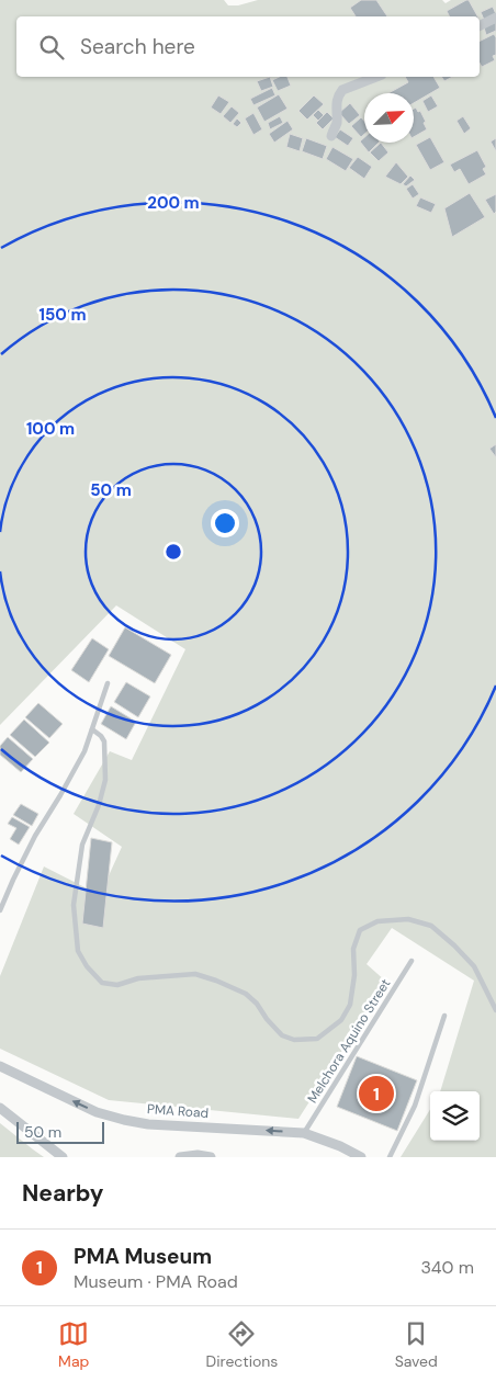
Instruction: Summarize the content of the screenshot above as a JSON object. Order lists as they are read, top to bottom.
{
  "streets": {
    "street": ["PMA Road"],
    "lane": ["Melchora Aquino Street"]
  },
  "crossings": [
    ["Melchora Aquino Street", "PMA Road"]
  ],
  "one_way": ["PMA Road"],
  "scale_bar": "50 m",
  "north": "top right",
  "page": {
    "search": "Search here",
    "pins": "1",
    "scale": "50 m",
    "heading": "Nearby",
    "list": [
      {
        "mark": "1",
        "name": "PMA Museum",
        "note": "Museum · PMA Road",
        "value": "340 m"
      }
    ],
    "nav": ["Map", "Directions", "Saved"]
  },
  "rings": [
    "200 m",
    "150 m",
    "100 m",
    "50 m"
  ]
}
